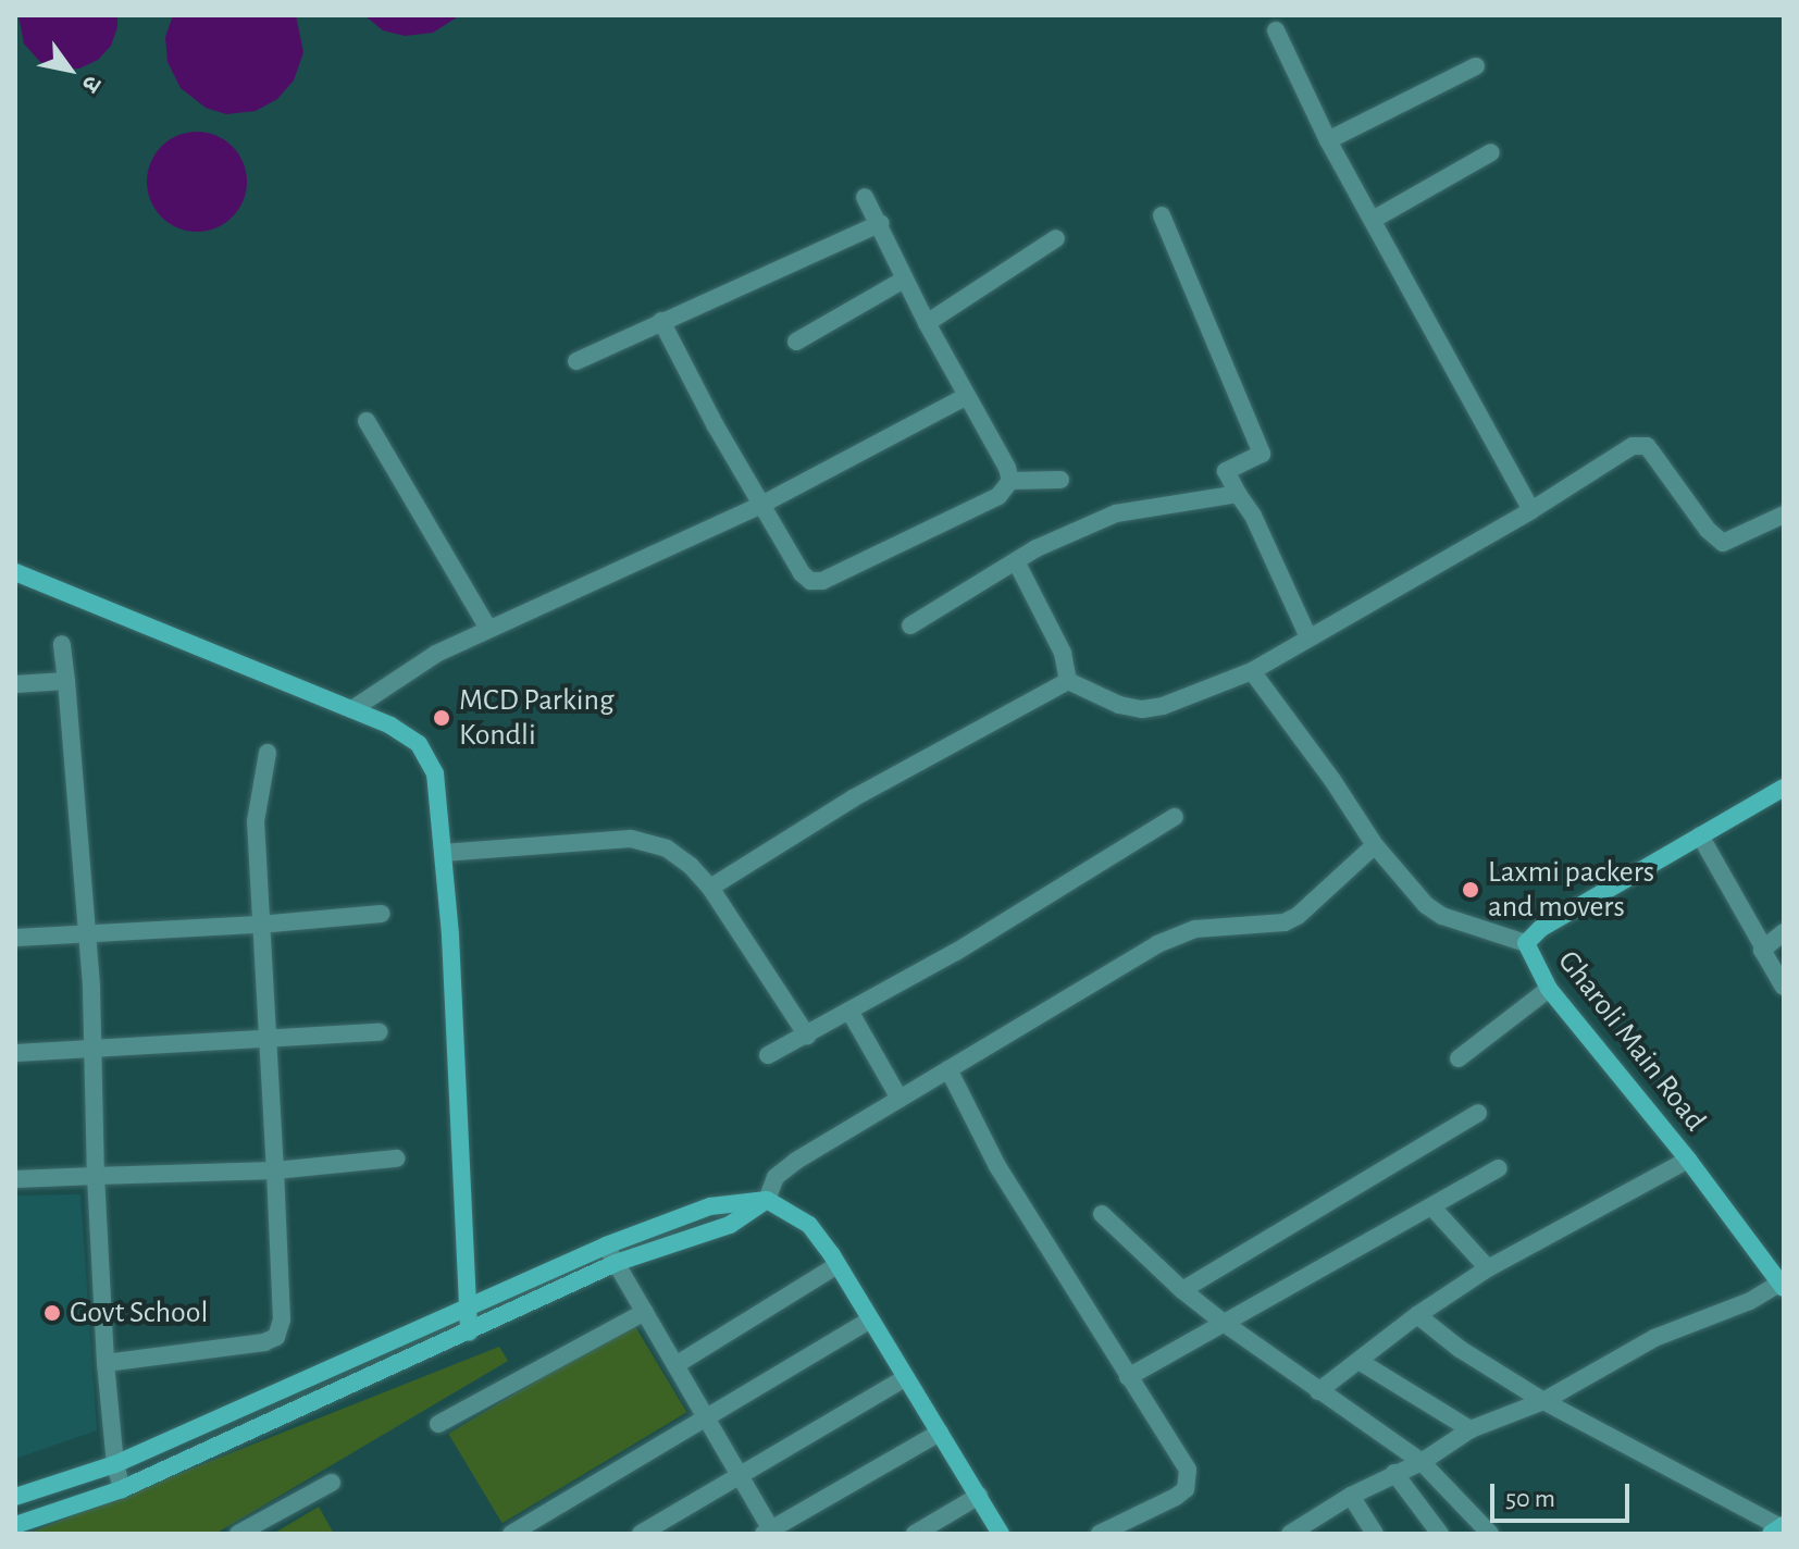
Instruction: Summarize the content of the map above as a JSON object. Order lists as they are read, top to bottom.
{
  "streets": {
    "street": ["Gharoli Main Road"]
  },
  "places": ["MCD Parking Kondli", "Laxmi packers and movers", "Govt School"],
  "scale_bar": "50 m",
  "north": "bottom right"
}
